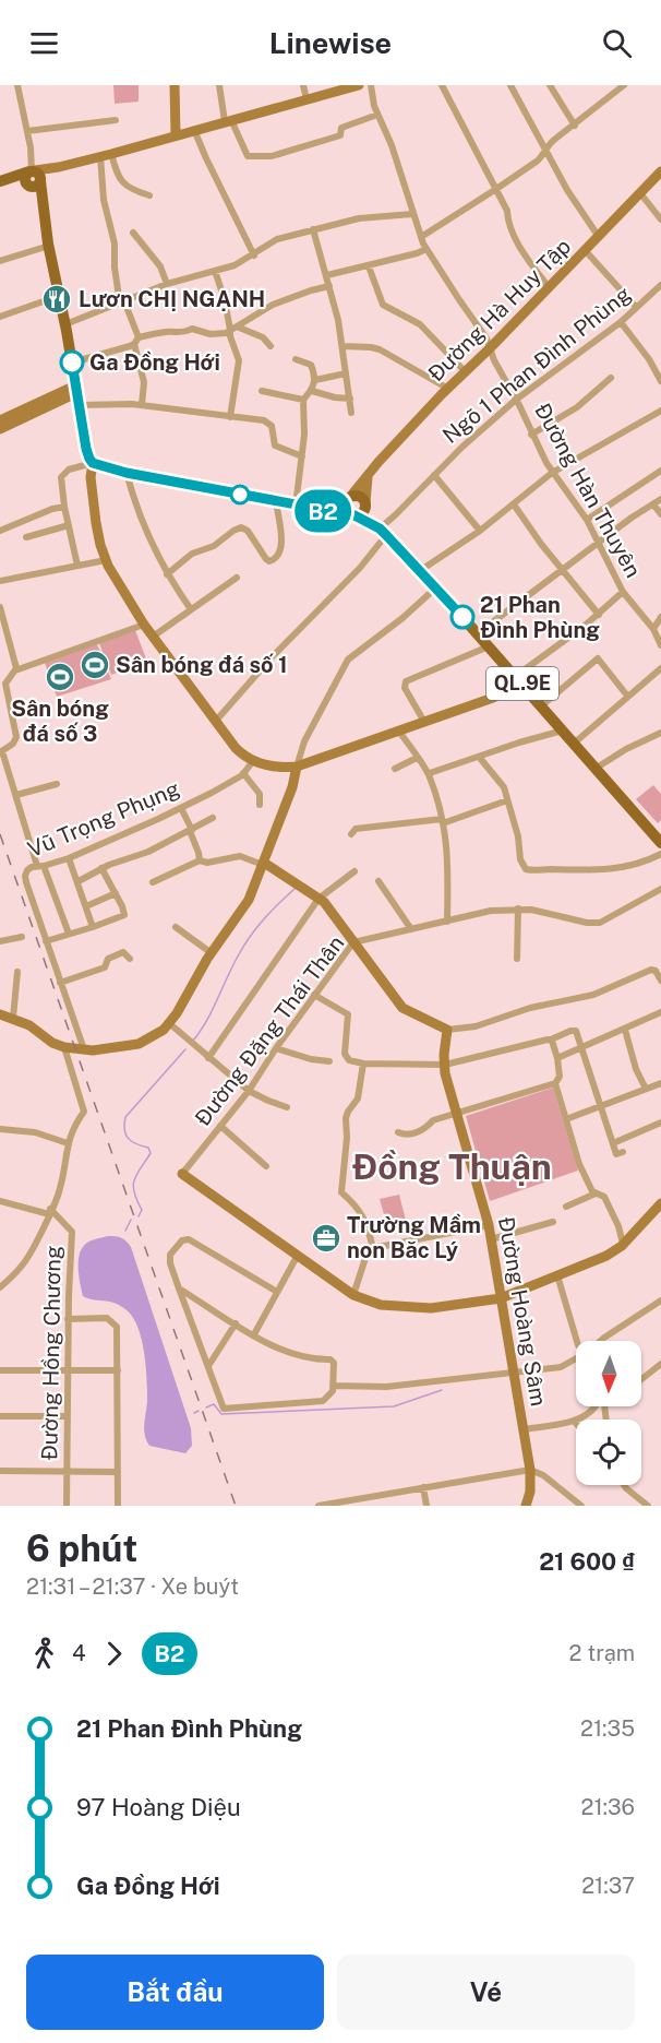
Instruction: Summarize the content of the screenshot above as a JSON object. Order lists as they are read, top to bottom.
{
  "streets": {
    "main road": ["QL.9E"],
    "street": [
      "Đường Hà Huy Tập",
      "Ngõ 1 Phan Đình Phùng",
      "Đường Hàn Thuyên",
      "Vũ Trọng Phụng",
      "Đường Đặng Thái Thân",
      "Đường Hoàng Sâm",
      "Đường Hồng Chương"
    ]
  },
  "crossings": [
    ["Đường Hà Huy Tập", "Đường Hàn Thuyên"],
    ["Đường Hà Huy Tập", "QL.9E"],
    ["Ngõ 1 Phan Đình Phùng", "Đường Hàn Thuyên"],
    ["Ngõ 1 Phan Đình Phùng", "QL.9E"]
  ],
  "districts": ["Đồng Thuận"],
  "places": {
    "restaurant": ["Lươn CHỊ NGẠNH"],
    "other": ["Ga Đồng Hới", "21 Phan Đình Phùng"],
    "sports": ["Sân bóng đá số 1", "Sân bóng đá số 3"],
    "office": ["Trường Mầm non Băc Lý"]
  },
  "lines": ["bus line B2"],
  "north": "bottom",
  "page": {
    "header": "Linewise",
    "on_map": "B2",
    "heading": ["6 phút", "21:31 – 21:37 · Xe buýt", "21 600 ₫"],
    "legs": ["4", "B2", "2 trạm"],
    "list": [
      {
        "name": "21 Phan Đình Phùng",
        "value": "21:35"
      },
      {
        "name": "97 Hoàng Diệu",
        "value": "21:36"
      },
      {
        "name": "Ga Đồng Hới",
        "value": "21:37"
      }
    ],
    "buttons": ["Bắt đầu", "Vé"]
  }
}
